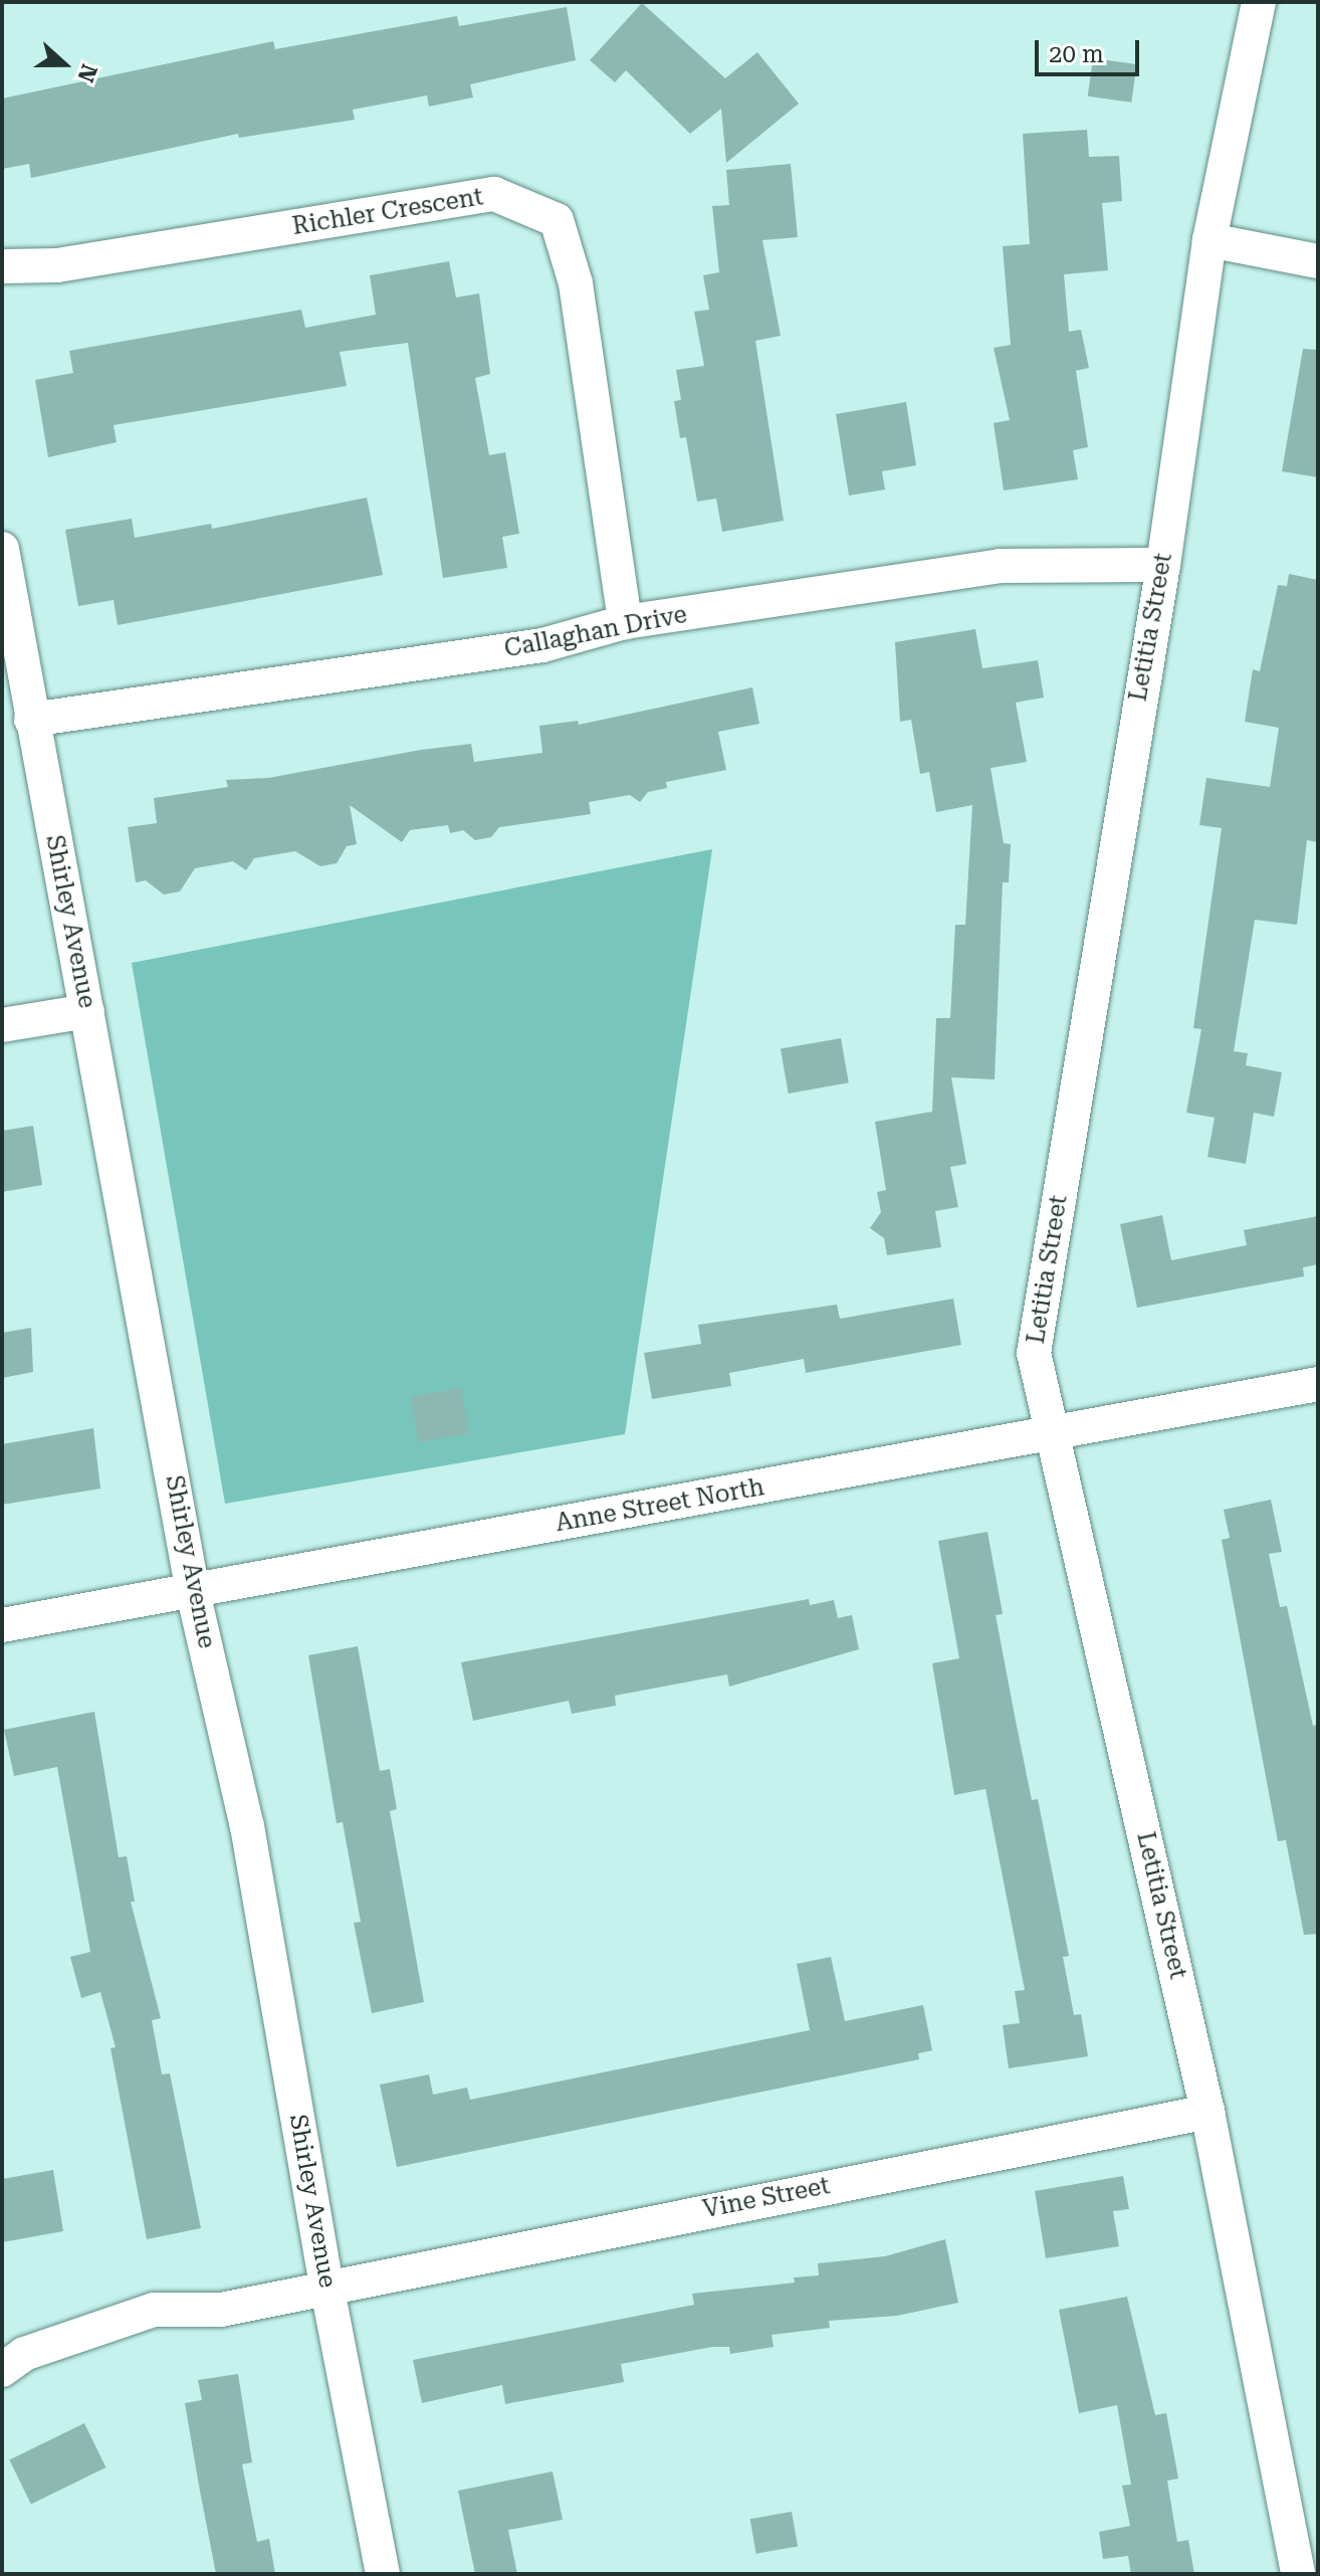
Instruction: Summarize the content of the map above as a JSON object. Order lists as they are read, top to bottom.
{
  "streets": {
    "street": [
      "Richler Crescent",
      "Letitia Street",
      "Callaghan Drive",
      "Shirley Avenue",
      "Anne Street North",
      "Vine Street"
    ]
  },
  "crossings": [
    ["Richler Crescent", "Callaghan Drive"],
    ["Letitia Street", "Callaghan Drive"],
    ["Letitia Street", "Anne Street North"],
    ["Letitia Street", "Vine Street"],
    ["Callaghan Drive", "Shirley Avenue"],
    ["Shirley Avenue", "Anne Street North"],
    ["Shirley Avenue", "Vine Street"]
  ],
  "scale_bar": "20 m",
  "north": "right"
}
